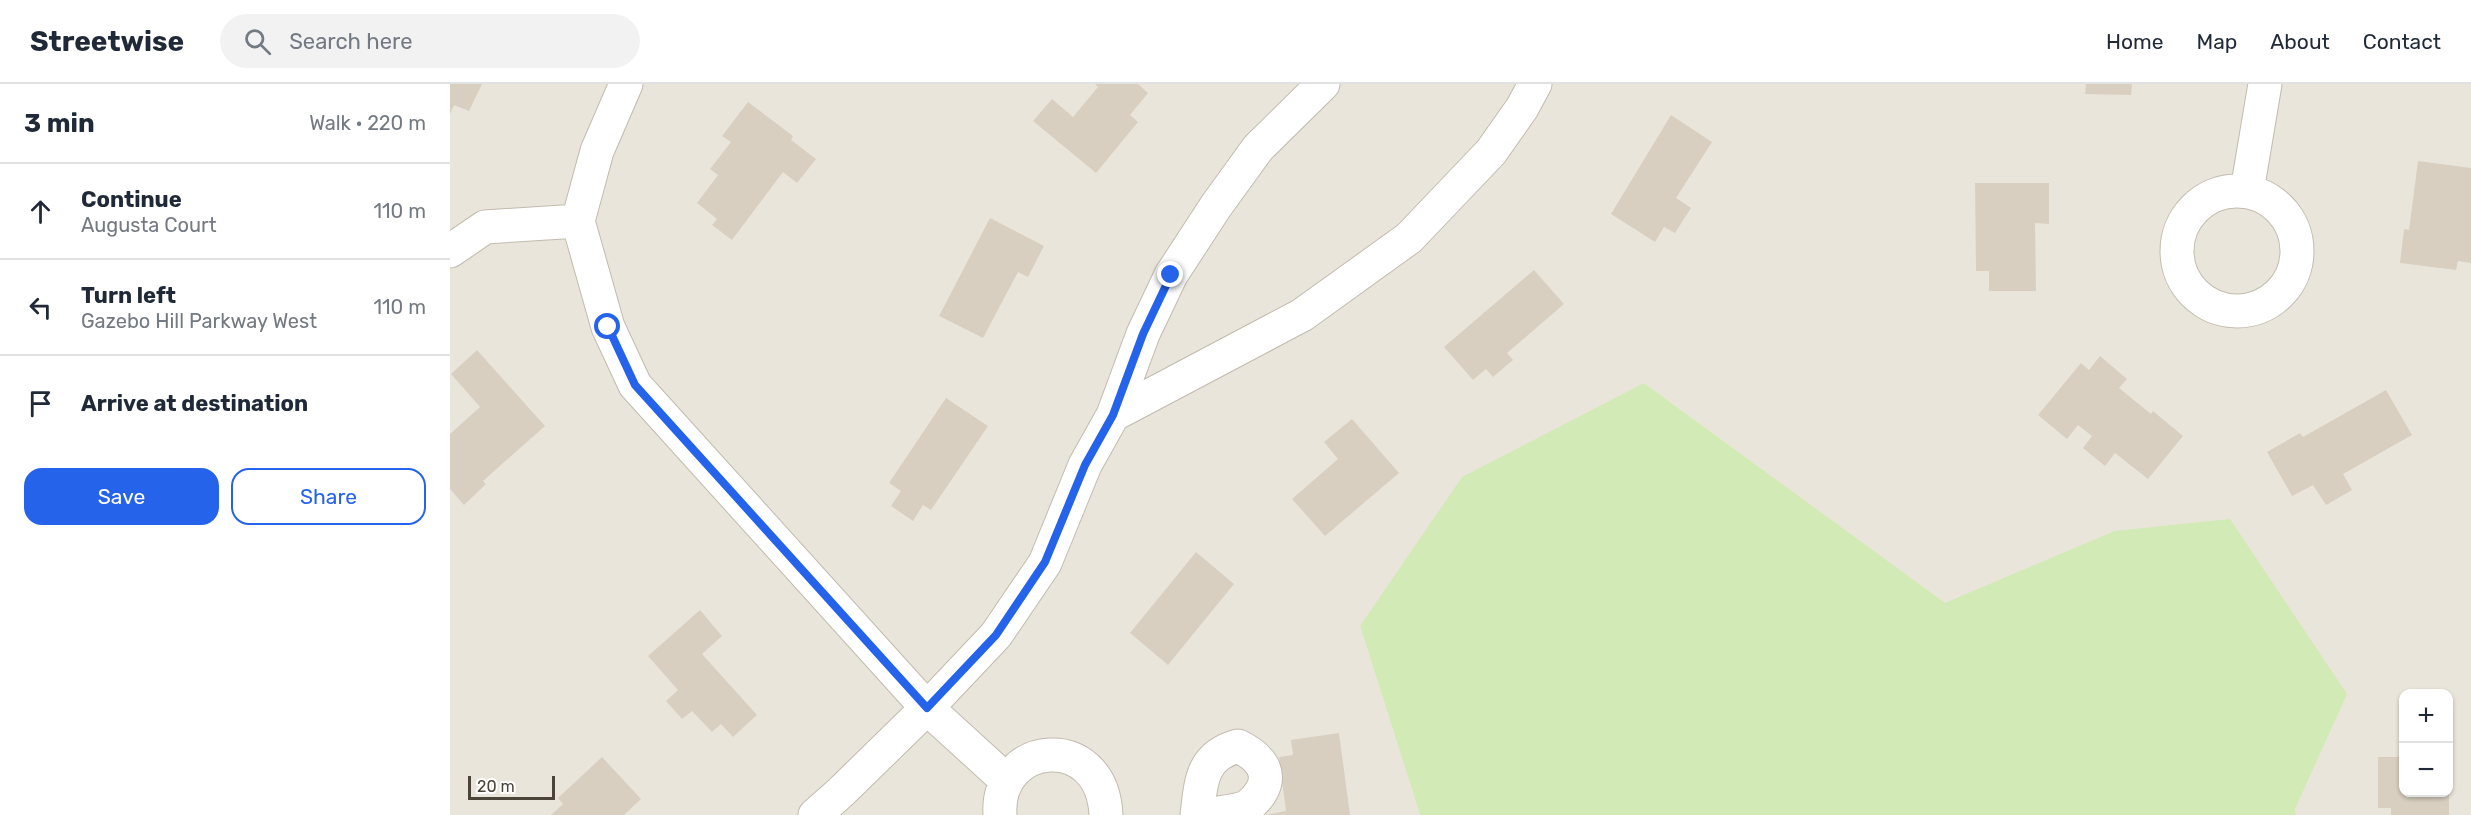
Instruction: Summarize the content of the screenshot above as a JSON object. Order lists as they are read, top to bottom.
{
  "scale_bar": "20 m",
  "page": {
    "header": "Streetwise",
    "search": "Search here",
    "nav": [
      "Home",
      "Map",
      "About",
      "Contact"
    ],
    "heading": ["3 min", "Walk · 220 m"],
    "list": [
      ["Continue", "Augusta Court", "110 m"],
      ["Turn left", "Gazebo Hill Parkway West", "110 m"],
      "Arrive at destination"
    ],
    "buttons": ["Save", "Share"],
    "map_buttons": ["+", "−"],
    "scale": "20 m"
  }
}
